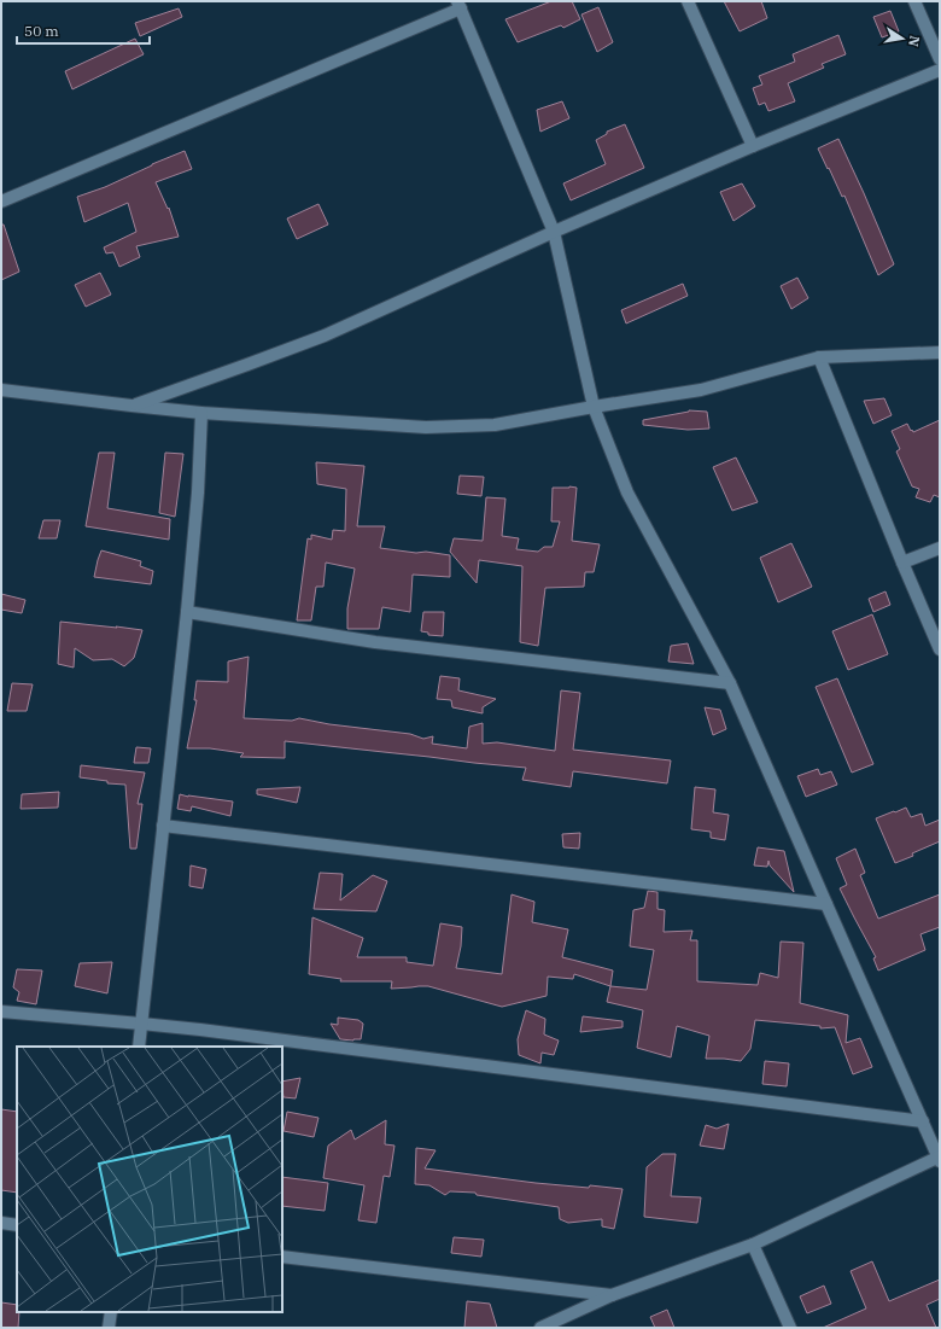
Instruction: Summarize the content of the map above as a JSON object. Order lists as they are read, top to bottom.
{
  "scale_bar": "50 m",
  "north": "right"
}
